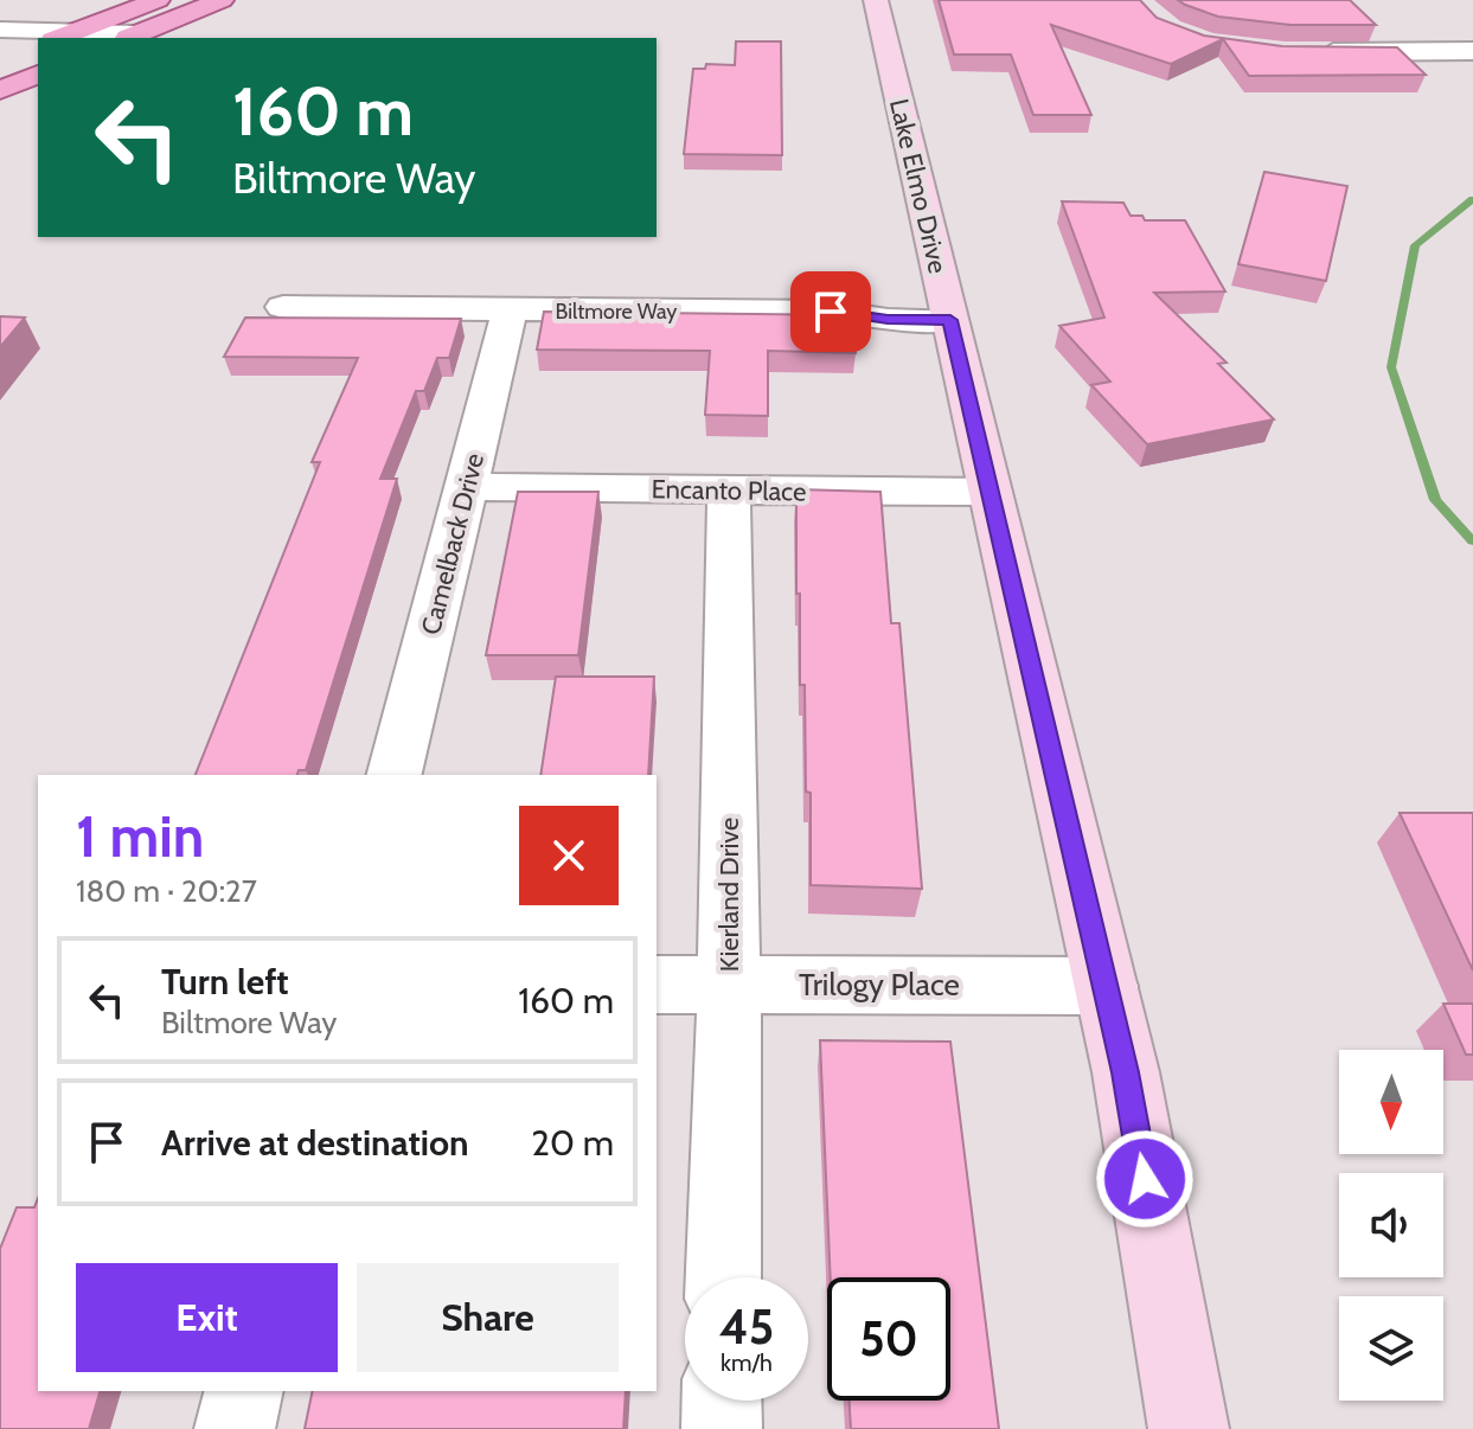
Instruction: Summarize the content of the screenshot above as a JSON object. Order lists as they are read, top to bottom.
{
  "streets": {
    "main road": ["Lake Elmo Drive"],
    "street": [
      "Biltmore Way",
      "Encanto Place",
      "Camelback Drive",
      "Kierland Drive",
      "Trilogy Place"
    ]
  },
  "crossings": [
    ["Lake Elmo Drive", "Biltmore Way"],
    ["Lake Elmo Drive", "Encanto Place"],
    ["Lake Elmo Drive", "Trilogy Place"],
    ["Biltmore Way", "Camelback Drive"],
    ["Encanto Place", "Camelback Drive"],
    ["Encanto Place", "Kierland Drive"],
    ["Kierland Drive", "Trilogy Place"]
  ],
  "north": "bottom",
  "page": {
    "turn": ["160 m", "Biltmore Way"],
    "heading": ["1 min", "180 m · 20:27"],
    "list": [
      {
        "name": "Turn left",
        "note": "Biltmore Way",
        "value": "160 m"
      },
      {
        "name": "Arrive at destination",
        "value": "20 m"
      }
    ],
    "buttons": ["Exit", "Share"],
    "speed": "45 km/h",
    "limit": "50"
  }
}
